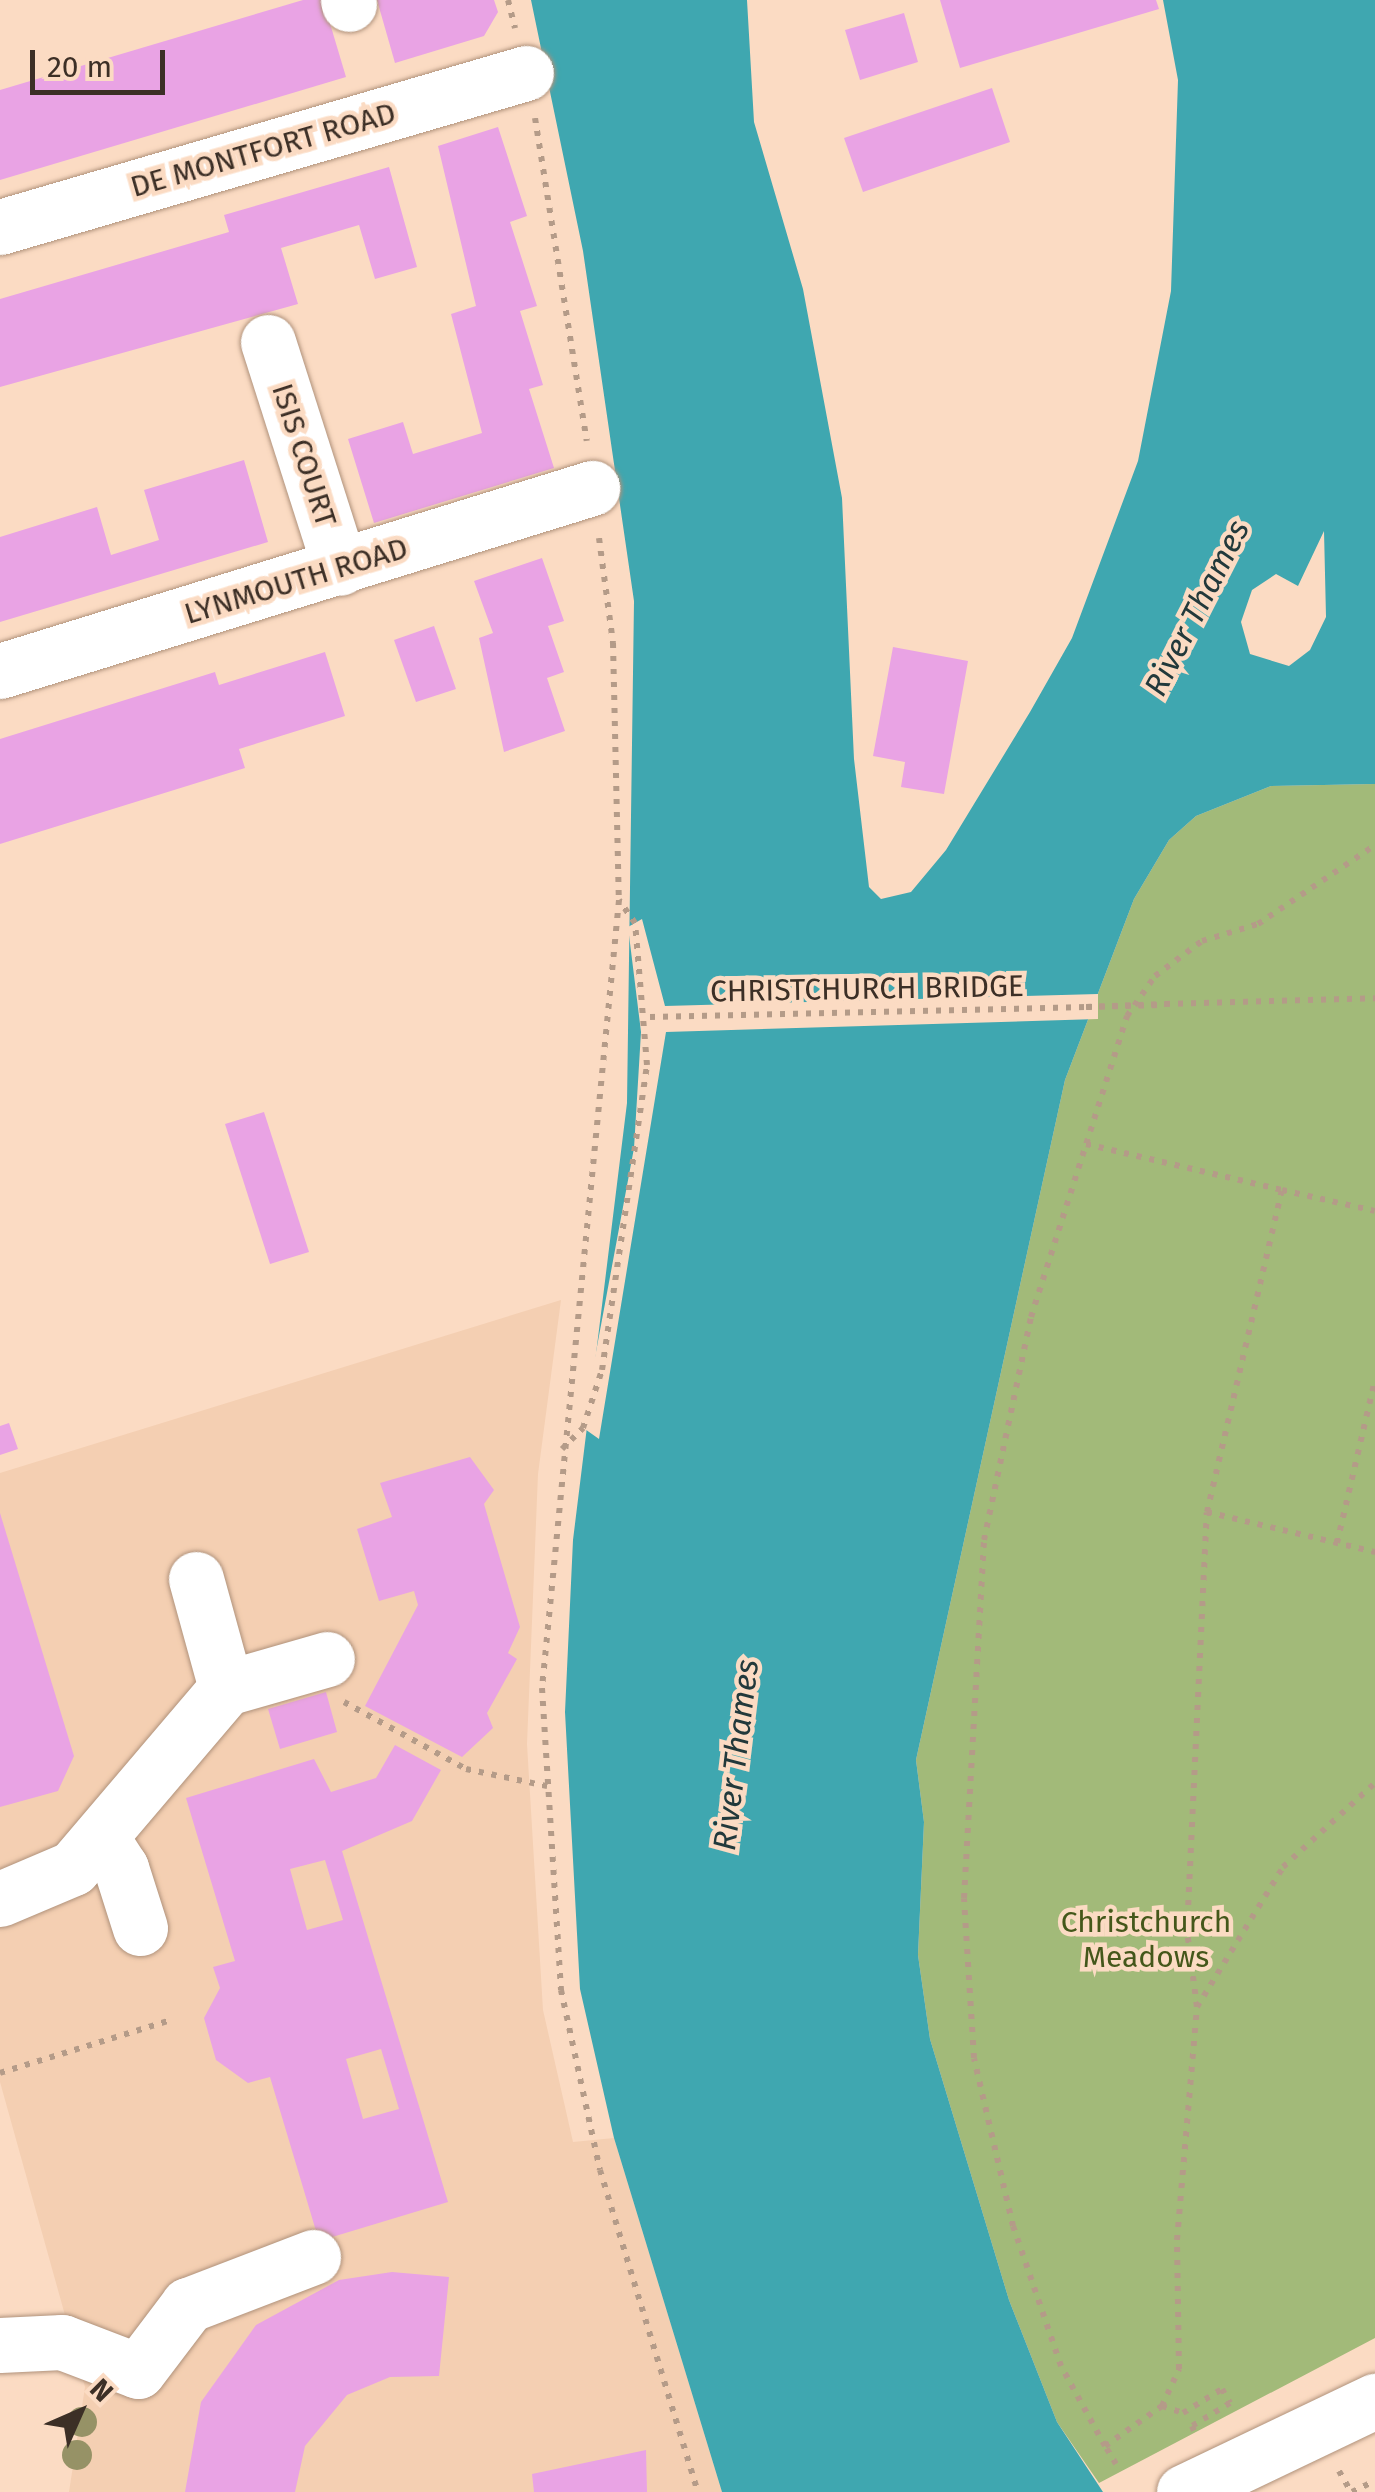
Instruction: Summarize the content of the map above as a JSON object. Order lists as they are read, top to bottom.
{
  "streets": {
    "street": ["DE MONTFORT ROAD", "ISIS COURT", "LYNMOUTH ROAD"],
    "path": ["CHRISTCHURCH BRIDGE"]
  },
  "crossings": [
    ["ISIS COURT", "LYNMOUTH ROAD"]
  ],
  "water": ["River Thames"],
  "parks": ["Christchurch Meadows"],
  "scale_bar": "20 m",
  "north": "top right"
}
